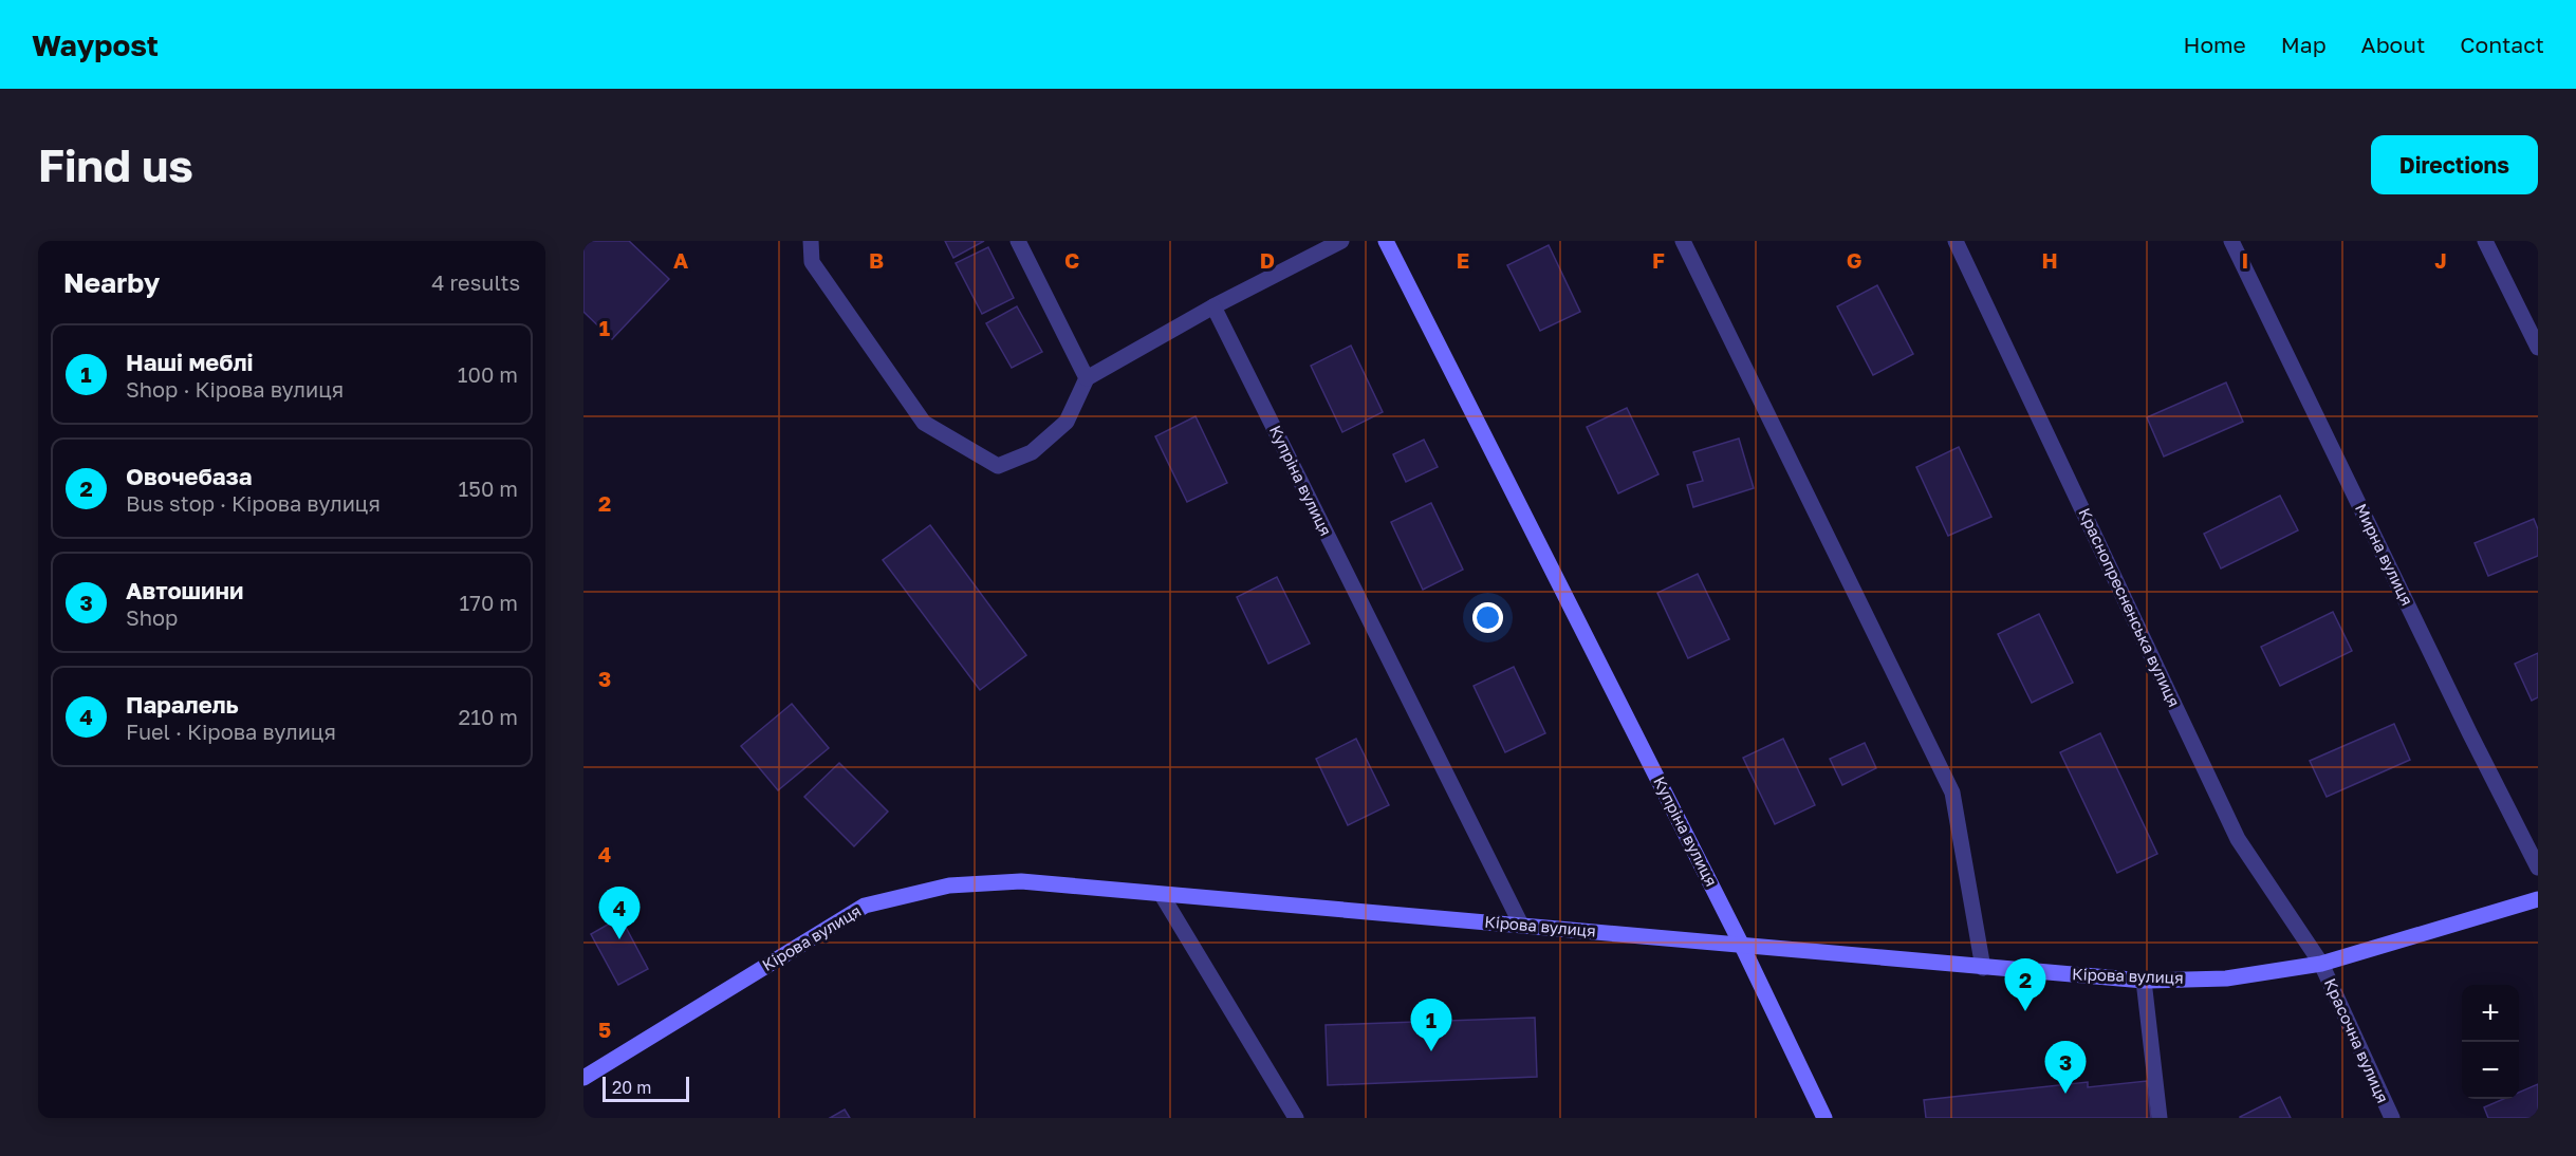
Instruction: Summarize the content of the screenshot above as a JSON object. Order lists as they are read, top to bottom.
{
  "streets": {
    "main road": ["Купріна вулиця", "Кірова вулиця"],
    "street": ["Мирна вулиця", "Краснопресненська вулиця", "Красочна вулиця"]
  },
  "crossings": [
    ["Купріна вулиця", "Кірова вулиця"],
    ["Краснопресненська вулиця", "Кірова вулиця"],
    ["Краснопресненська вулиця", "Красочна вулиця"],
    ["Кірова вулиця", "Красочна вулиця"]
  ],
  "scale_bar": "20 m",
  "page": {
    "header": "Waypost",
    "nav": [
      "Home",
      "Map",
      "About",
      "Contact"
    ],
    "buttons": "Directions",
    "title": "Find us",
    "heading": ["Nearby", "4 results"],
    "list": [
      {
        "mark": "1",
        "name": "Наші меблі",
        "note": "Shop · Кірова вулиця",
        "value": "100 m"
      },
      {
        "mark": "2",
        "name": "Овочебаза",
        "note": "Bus stop · Кірова вулиця",
        "value": "150 m"
      },
      {
        "mark": "3",
        "name": "Автошини",
        "note": "Shop",
        "value": "170 m"
      },
      {
        "mark": "4",
        "name": "Паралель",
        "note": "Fuel · Кірова вулиця",
        "value": "210 m"
      }
    ],
    "pins": [
      "4",
      "2",
      "1",
      "3"
    ],
    "map_buttons": ["+", "−"],
    "scale": "20 m"
  },
  "grid": {
    "columns": [
      "A",
      "B",
      "C",
      "D",
      "E",
      "F",
      "G",
      "H",
      "I",
      "J"
    ],
    "rows": [
      "1",
      "2",
      "3",
      "4",
      "5"
    ]
  }
}
